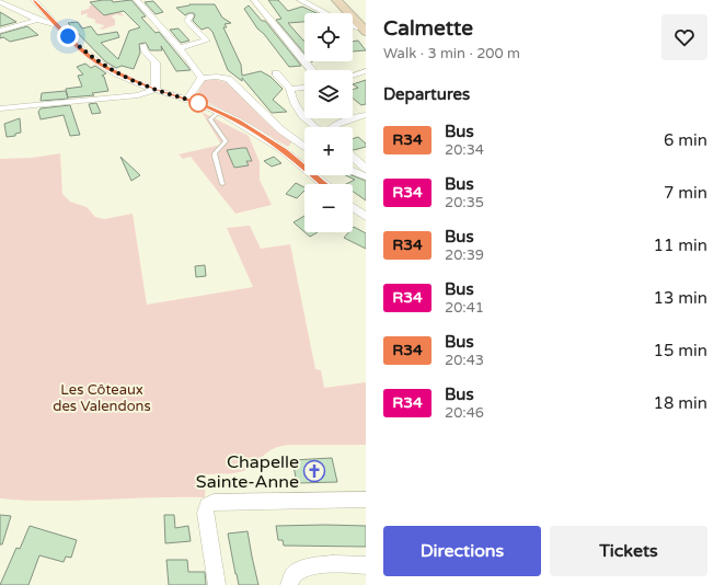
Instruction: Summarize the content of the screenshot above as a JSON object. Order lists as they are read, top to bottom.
{
  "parks": ["Les Côteaux des Valendons"],
  "places": {
    "church": ["Chapelle Sainte-Anne"]
  },
  "lines": ["bus line R34"],
  "page": {
    "heading": [
      ["Calmette", "Walk · 3 min · 200 m"],
      "Departures"
    ],
    "map_buttons": ["+", "−"],
    "list": [
      {
        "mark": "R34",
        "name": "Bus",
        "note": "20:34",
        "value": "6 min"
      },
      {
        "mark": "R34",
        "name": "Bus",
        "note": "20:35",
        "value": "7 min"
      },
      {
        "mark": "R34",
        "name": "Bus",
        "note": "20:39",
        "value": "11 min"
      },
      {
        "mark": "R34",
        "name": "Bus",
        "note": "20:41",
        "value": "13 min"
      },
      {
        "mark": "R34",
        "name": "Bus",
        "note": "20:43",
        "value": "15 min"
      },
      {
        "mark": "R34",
        "name": "Bus",
        "note": "20:46",
        "value": "18 min"
      }
    ],
    "buttons": ["Directions", "Tickets"]
  }
}
